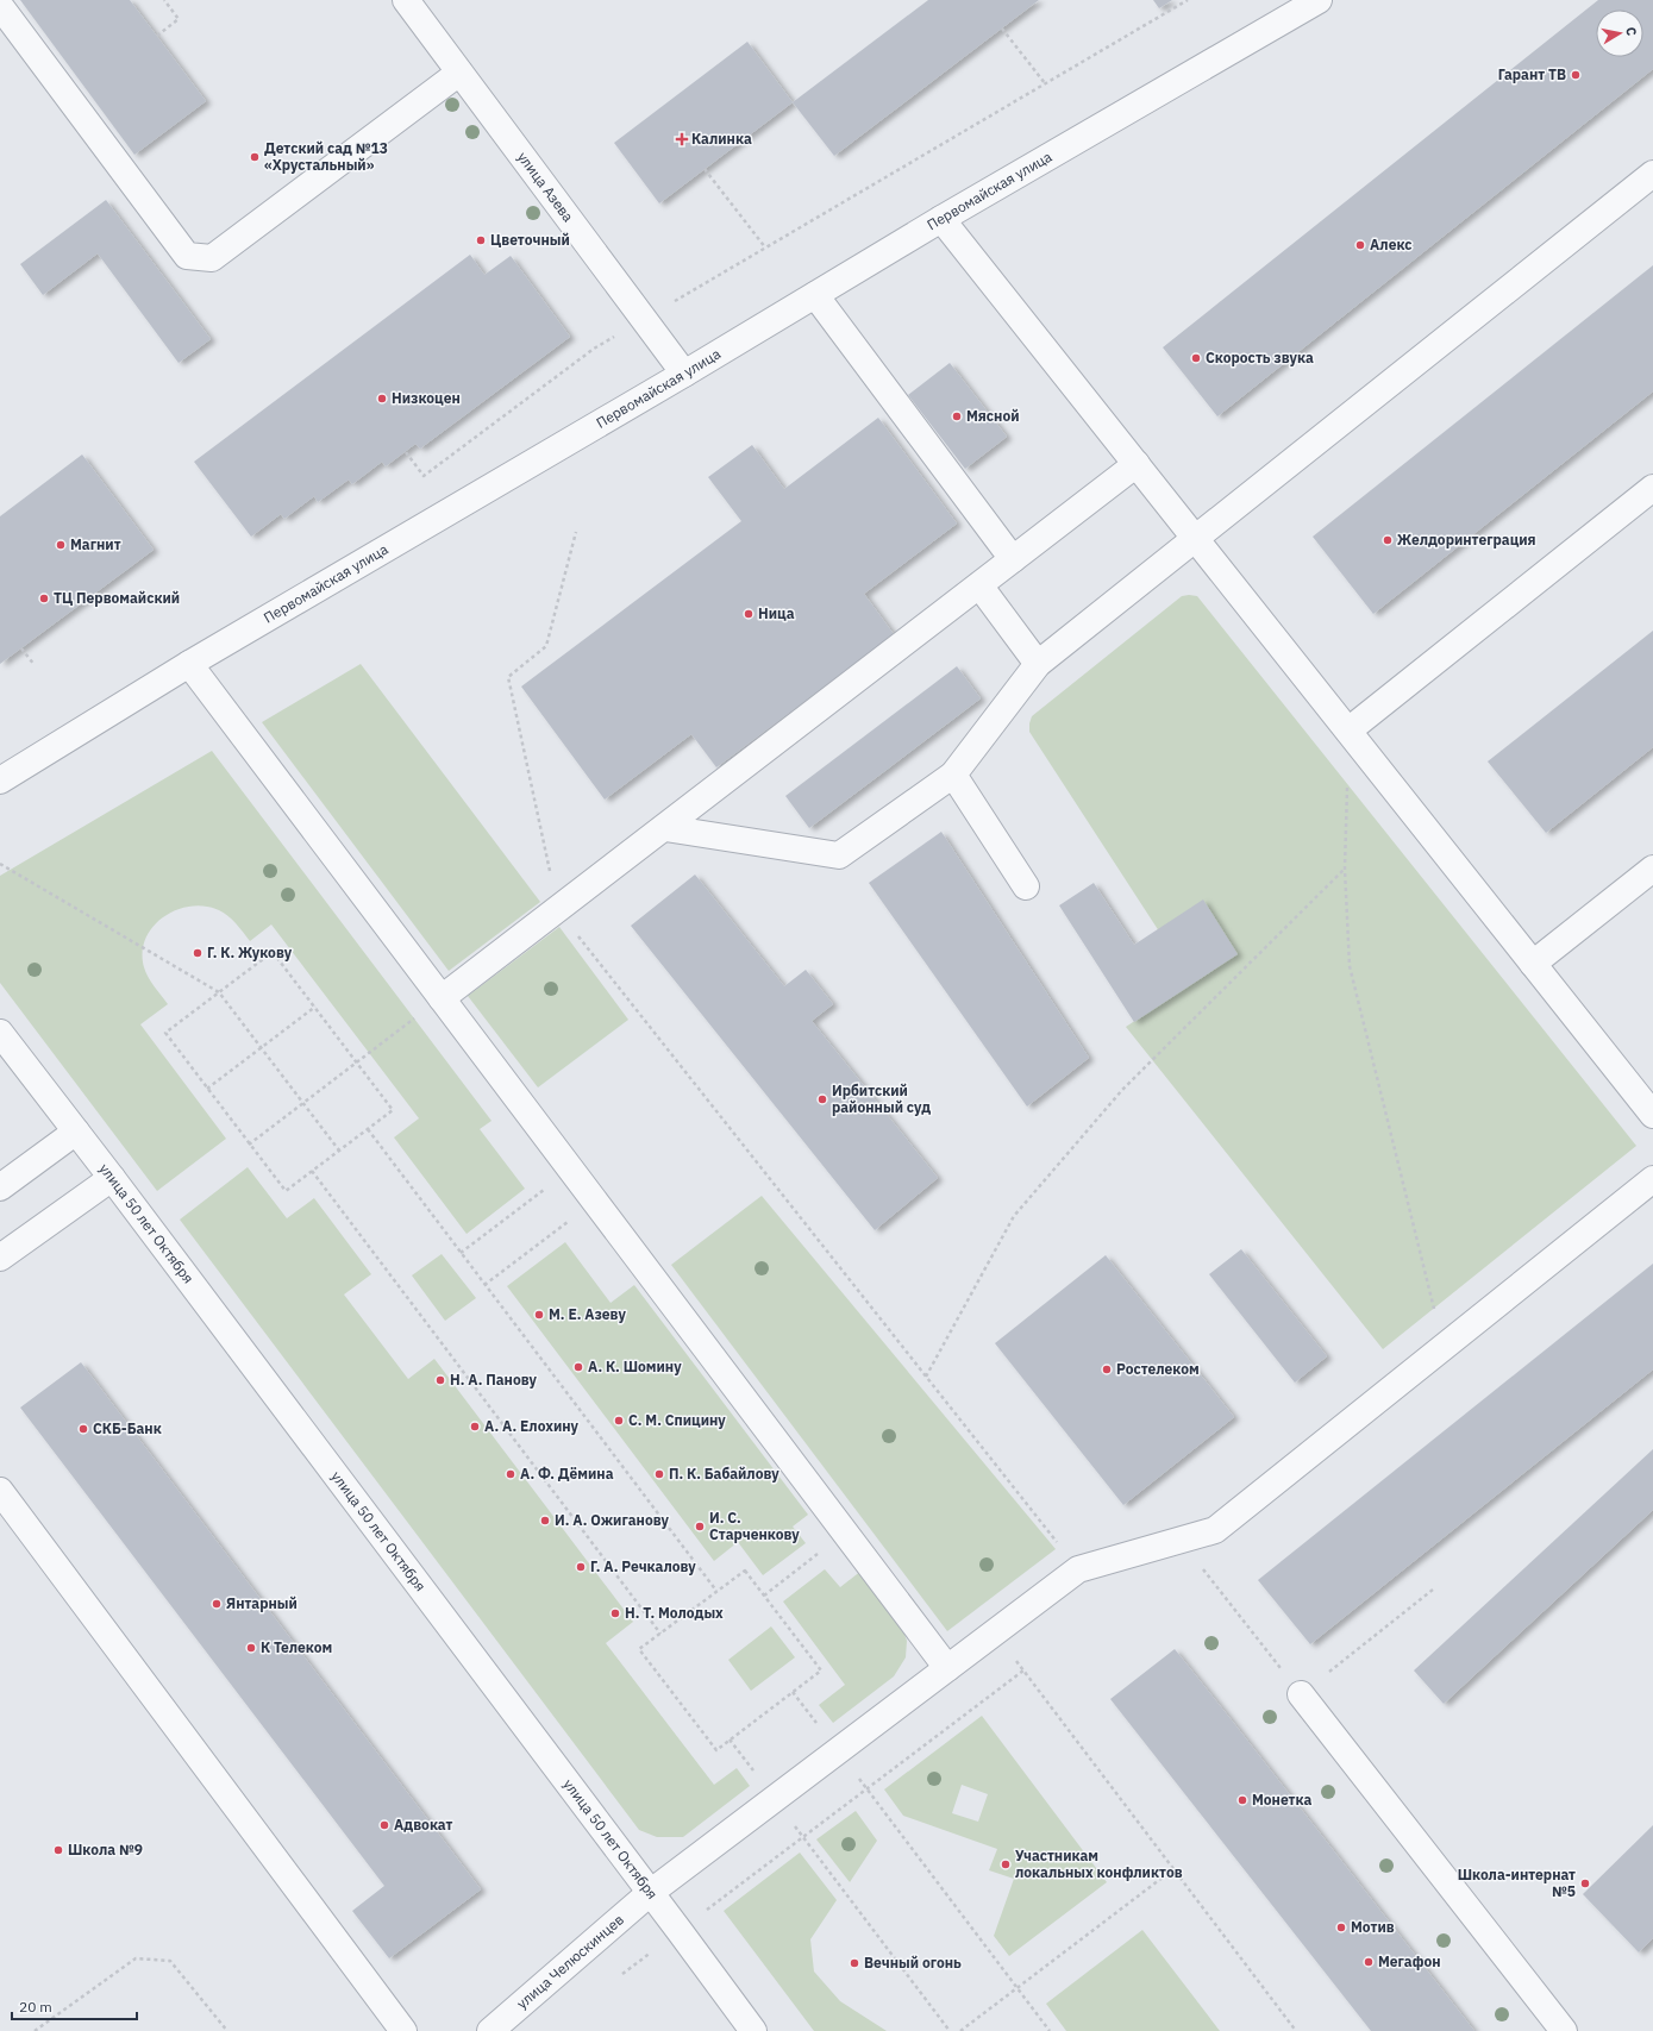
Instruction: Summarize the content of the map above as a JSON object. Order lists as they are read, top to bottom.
{
  "streets": {
    "street": [
      "улица Азева",
      "Первомайская улица",
      "улица 50 лет Октября",
      "улица Челюскинцев"
    ]
  },
  "crossings": [
    ["улица Азева", "Первомайская улица"],
    ["улица 50 лет Октября", "улица Челюскинцев"]
  ],
  "places": {
    "other": [
      "Гарант ТВ",
      "Детский сад №13 «Хрустальный»",
      "Цветочный",
      "Алекс",
      "Скорость звука",
      "Низкоцен",
      "Мясной",
      "Желдоринтеграция",
      "Магнит",
      "ТЦ Первомайский",
      "Ница",
      "Г. К. Жукову",
      "Ирбитский районный суд",
      "М. Е. Азеву",
      "А. К. Шомину",
      "Ростелеком",
      "Н. А. Панову",
      "С. М. Спицину",
      "А. А. Елохину",
      "СКБ-Банк",
      "А. Ф. Дёмина",
      "П. К. Бабайлову",
      "И. А. Ожиганову",
      "И. С. Старченкову",
      "Г. А. Речкалову",
      "Янтарный",
      "Н. Т. Молодых",
      "К Телеком",
      "Монетка",
      "Адвокат",
      "Школа №9",
      "Участникам локальных конфликтов",
      "Школа-интернат №5",
      "Мотив",
      "Мегафон",
      "Вечный огонь"
    ],
    "health": ["Калинка"]
  },
  "scale_bar": "20 m",
  "north": "right"
}
